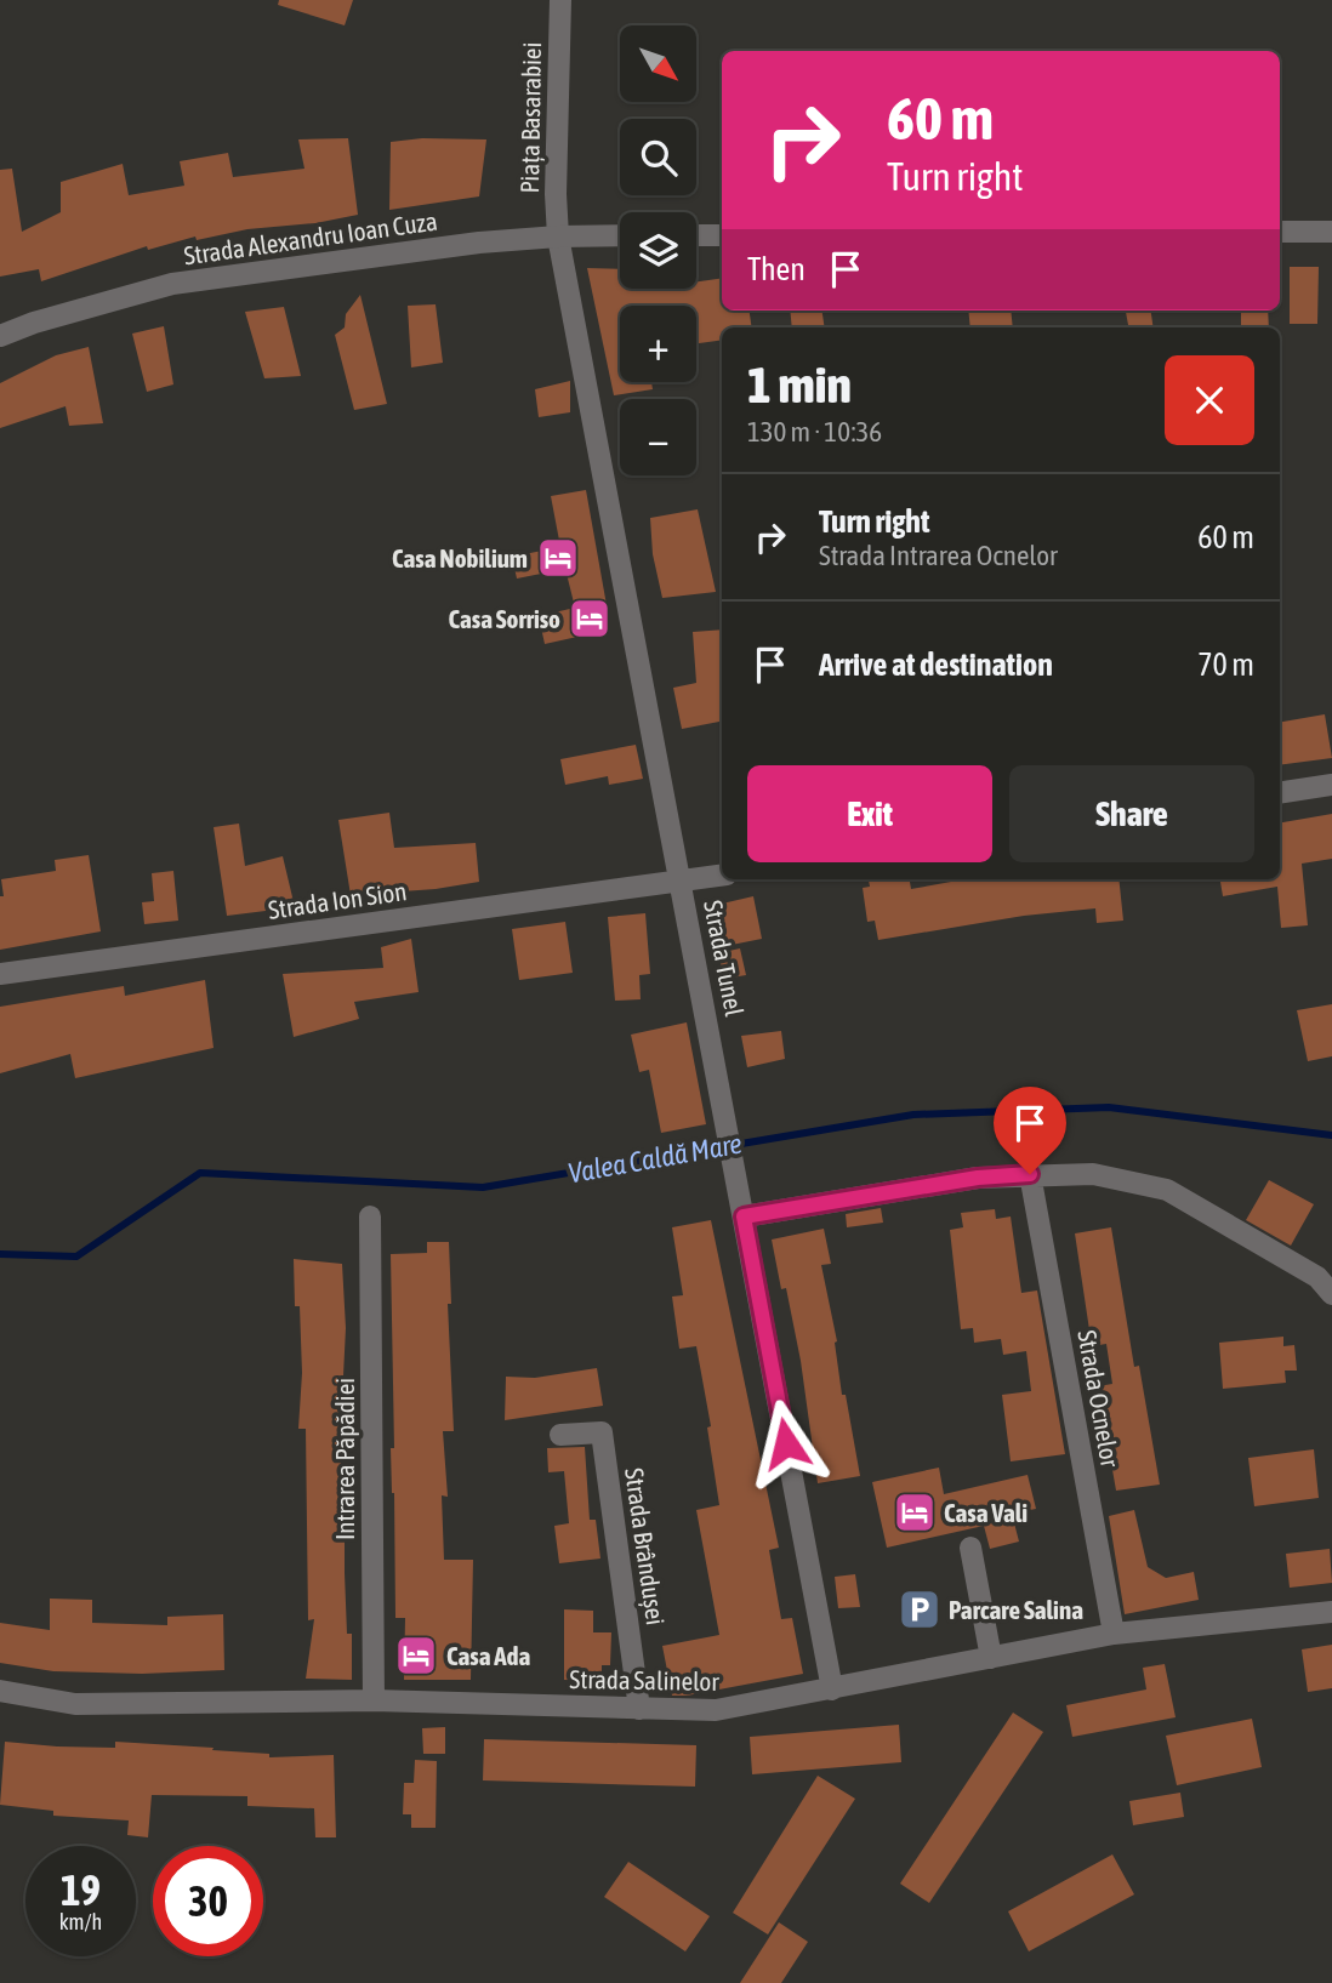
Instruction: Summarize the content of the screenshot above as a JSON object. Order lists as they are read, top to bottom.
{
  "streets": {
    "street": [
      "Piața Basarabiei",
      "Strada Alexandru Ioan Cuza",
      "Strada Ion Sion",
      "Strada Tunel",
      "Strada Ocnelor",
      "Intrarea Păpădiei",
      "Strada Brândușei",
      "Strada Salinelor"
    ]
  },
  "crossings": [
    ["Piața Basarabiei", "Strada Alexandru Ioan Cuza"],
    ["Piața Basarabiei", "Strada Tunel"],
    ["Strada Alexandru Ioan Cuza", "Strada Tunel"],
    ["Strada Ion Sion", "Strada Tunel"],
    ["Strada Tunel", "Strada Salinelor"],
    ["Strada Ocnelor", "Strada Salinelor"],
    ["Intrarea Păpădiei", "Strada Salinelor"],
    ["Strada Brândușei", "Strada Salinelor"]
  ],
  "water": ["Valea Caldă Mare"],
  "places": {
    "hotel": [
      "Casa Nobilium",
      "Casa Sorriso",
      "Casa Vali",
      "Casa Ada"
    ],
    "parking": ["Parcare Salina"]
  },
  "north": "bottom right",
  "page": {
    "map_buttons": ["+", "−"],
    "turn": ["60 m", "Turn right"],
    "then": "Then",
    "heading": ["1 min", "130 m · 10:36"],
    "list": [
      {
        "name": "Turn right",
        "note": "Strada Intrarea Ocnelor",
        "value": "60 m"
      },
      {
        "name": "Arrive at destination",
        "value": "70 m"
      }
    ],
    "buttons": ["Exit", "Share"],
    "speed": "19 km/h",
    "limit": "30"
  }
}
